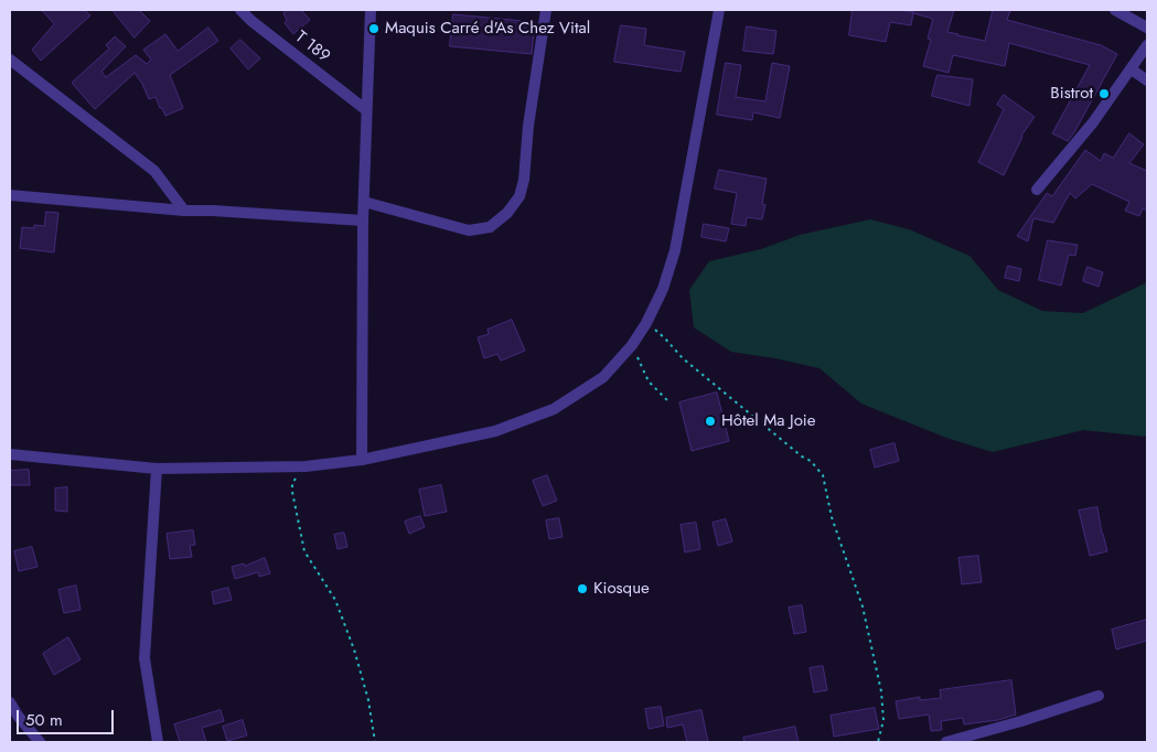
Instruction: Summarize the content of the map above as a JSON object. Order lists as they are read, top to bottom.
{
  "streets": {
    "street": ["T 189"]
  },
  "places": [
    "Maquis Carré d'As Chez Vital",
    "Bistrot",
    "Hôtel Ma Joie",
    "Kiosque"
  ],
  "scale_bar": "50 m"
}
